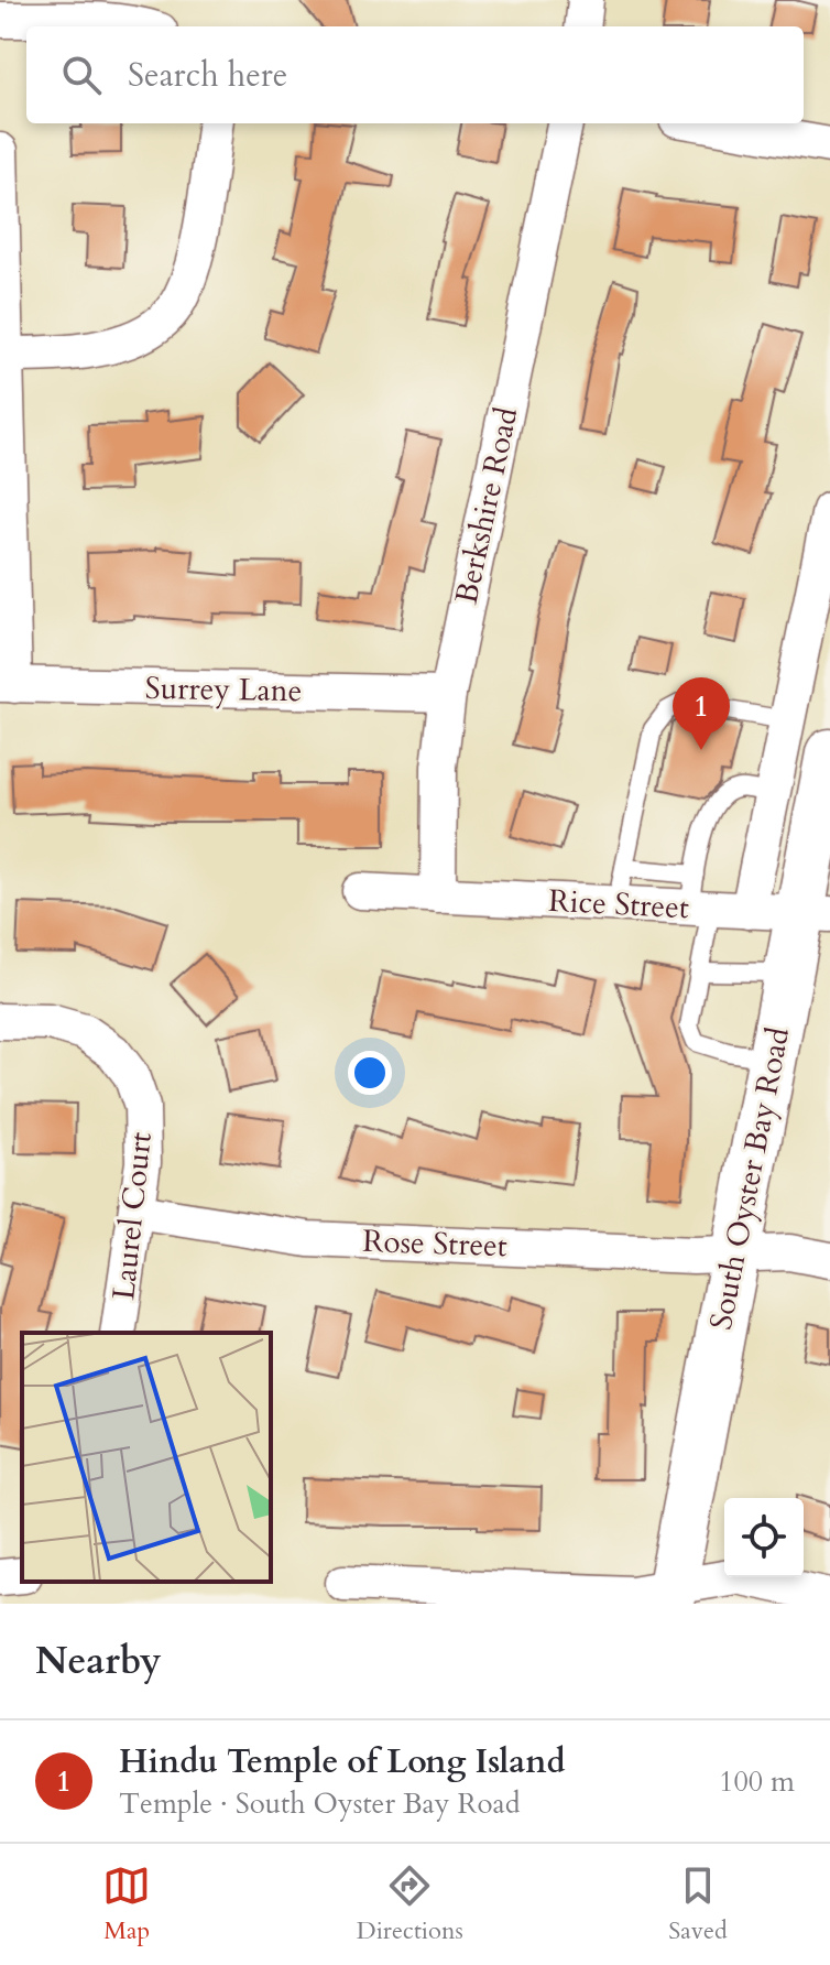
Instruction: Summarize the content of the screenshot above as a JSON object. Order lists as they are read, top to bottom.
{
  "streets": {
    "main road": ["South Oyster Bay Road"],
    "street": [
      "Berkshire Road",
      "Surrey Lane",
      "Rice Street",
      "Laurel Court",
      "Rose Street"
    ]
  },
  "crossings": [
    ["Berkshire Road", "Surrey Lane"],
    ["Berkshire Road", "Rice Street"],
    ["Rice Street", "South Oyster Bay Road"],
    ["South Oyster Bay Road", "Rose Street"],
    ["Laurel Court", "Rose Street"]
  ],
  "page": {
    "search": "Search here",
    "pins": "1",
    "heading": "Nearby",
    "list": [
      {
        "mark": "1",
        "name": "Hindu Temple of Long Island",
        "note": "Temple · South Oyster Bay Road",
        "value": "100 m"
      }
    ],
    "nav": ["Map", "Directions", "Saved"]
  }
}
